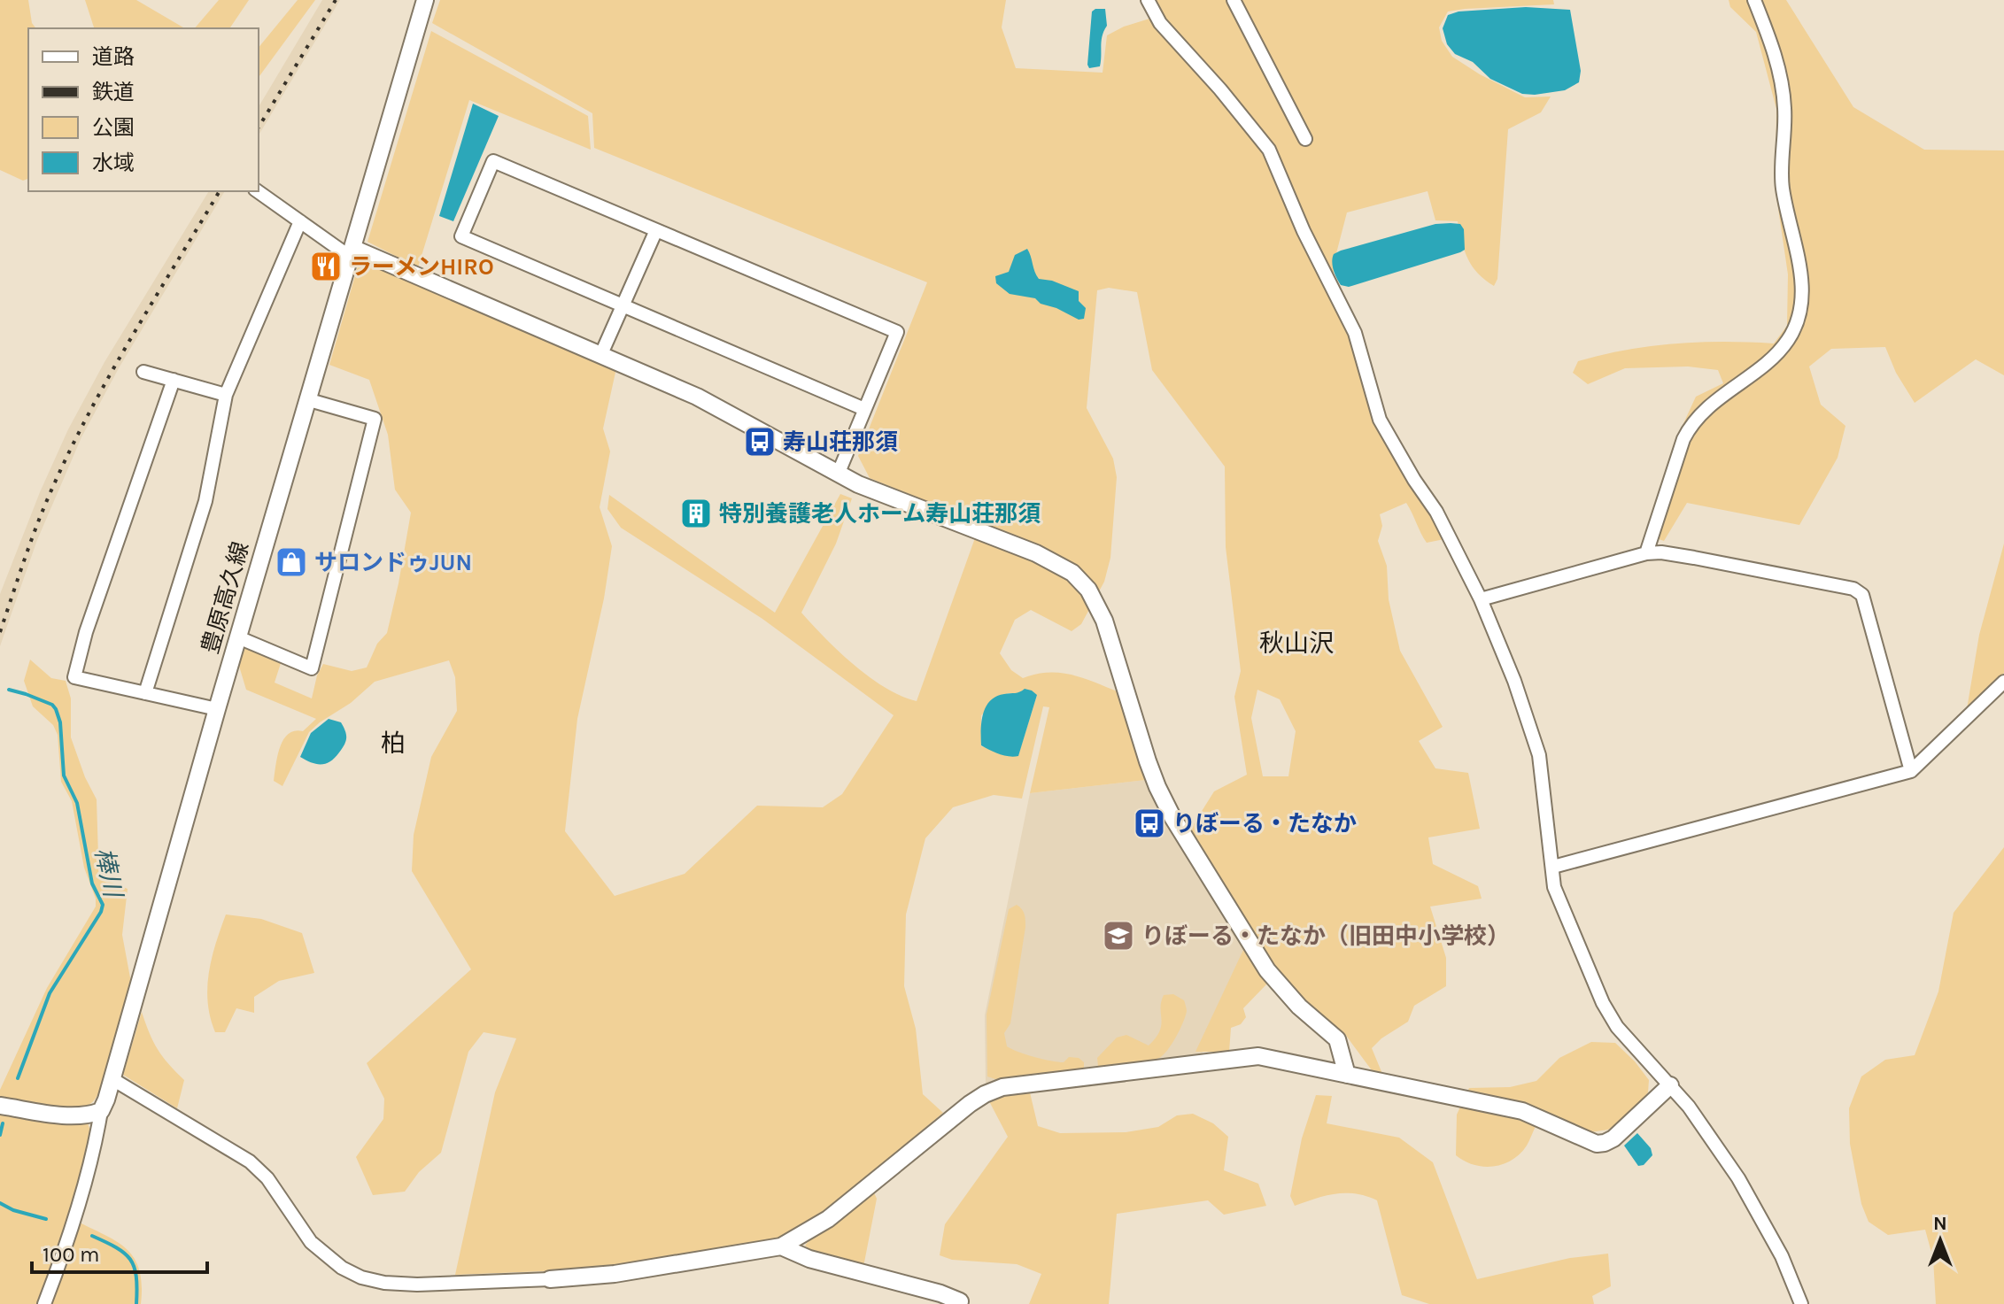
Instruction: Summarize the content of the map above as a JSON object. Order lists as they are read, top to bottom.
{
  "streets": {
    "street": ["豊原高久線"]
  },
  "districts": ["秋山沢", "柏"],
  "water": ["棒川"],
  "places": {
    "restaurant": ["ラーメンHIRO"],
    "bus stop": ["寿山荘那須", "りぼーる・たなか"],
    "building": ["特別養護老人ホーム寿山荘那須"],
    "shop": ["サロンドゥJUN"],
    "school or university": ["りぼーる・たなか（旧田中小学校）"]
  },
  "legend": [
    "道路",
    "鉄道",
    "公園",
    "水域"
  ],
  "scale_bar": "100 m",
  "north": "top"
}
